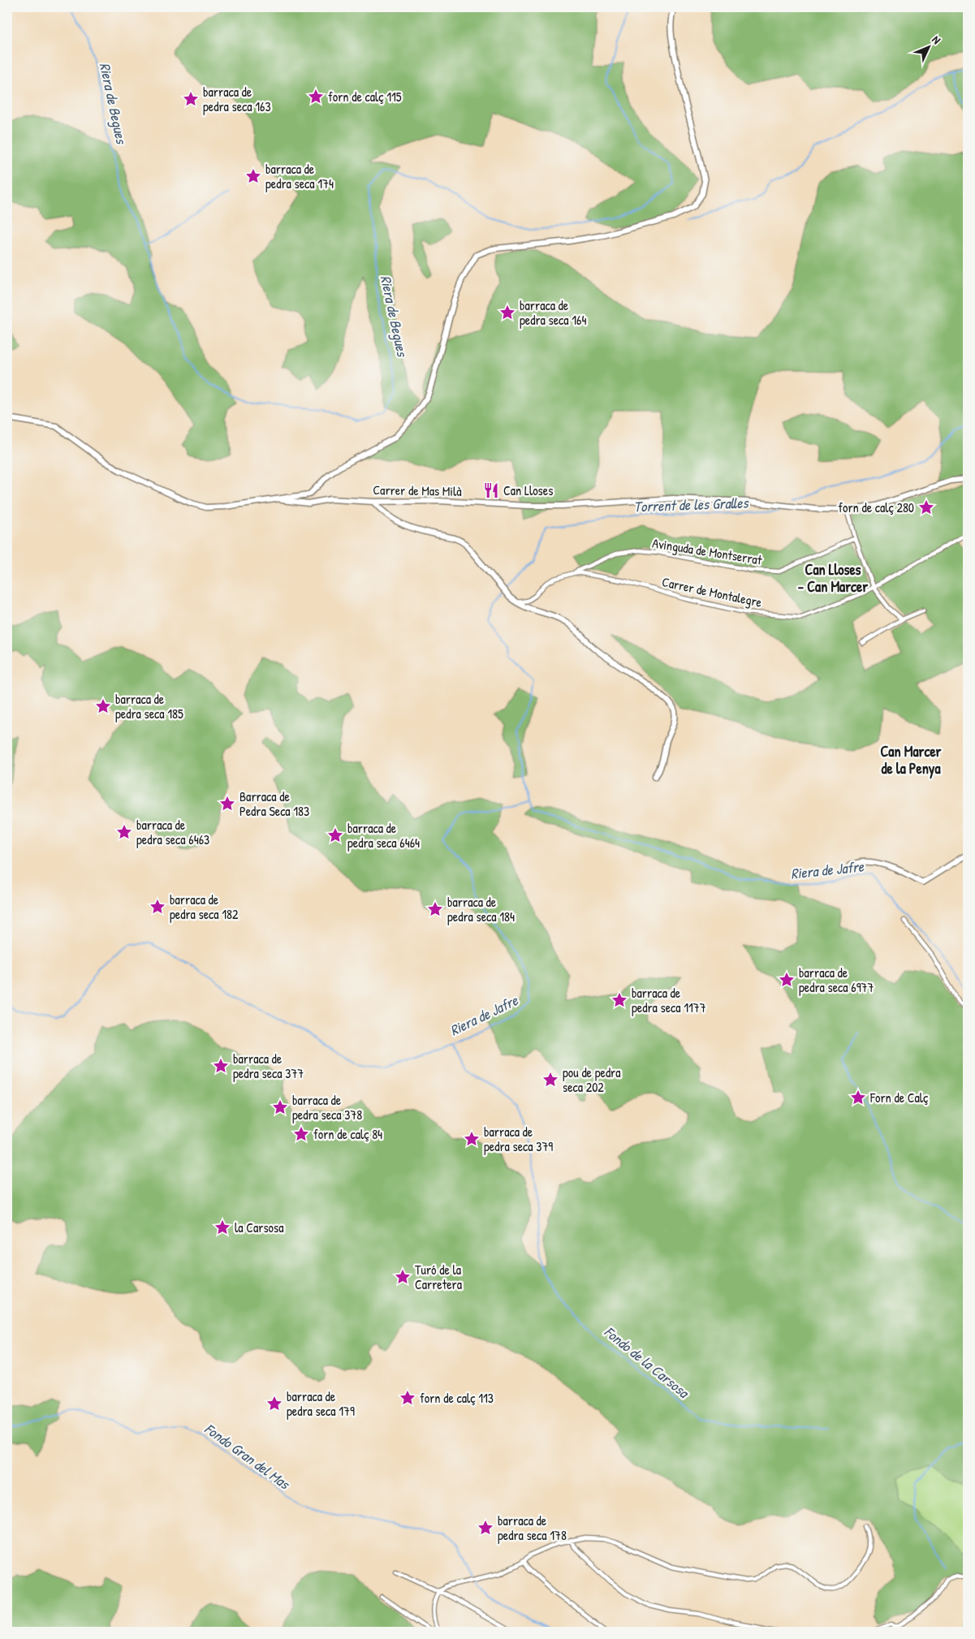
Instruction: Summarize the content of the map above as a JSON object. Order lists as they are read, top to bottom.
{
  "streets": {
    "street": ["Carrer de Mas Milà", "Avinguda de Montserrat", "Carrer de Montalegre"]
  },
  "crossings": [
    ["Avinguda de Montserrat", "Carrer de Montalegre"]
  ],
  "districts": ["Can Lloses - Can Marcer", "Can Marcer de la Penya"],
  "water": [
    "Riera de Begues",
    "Torrent de les Gralles",
    "Riera de Jafre",
    "Fondo de la Carsosa",
    "Fondo Gran del Mas"
  ],
  "places": {
    "place": [
      "forn de calç 115",
      "barraca de pedra seca 163",
      "barraca de pedra seca 174",
      "barraca de pedra seca 164",
      "forn de calç 280",
      "barraca de pedra seca 185",
      "Barraca de Pedra Seca 183",
      "barraca de pedra seca 6463",
      "barraca de pedra seca 6464",
      "barraca de pedra seca 182",
      "barraca de pedra seca 184",
      "barraca de pedra seca 6977",
      "barraca de pedra seca 1177",
      "barraca de pedra seca 377",
      "pou de pedra seca 202",
      "Forn de Calç",
      "barraca de pedra seca 378",
      "forn de calç 84",
      "barraca de pedra seca 379",
      "la Carsosa",
      "Turó de la Carretera",
      "forn de calç 113",
      "barraca de pedra seca 179",
      "barraca de pedra seca 178"
    ],
    "restaurant": ["Can Lloses"]
  },
  "north": "top right"
}
